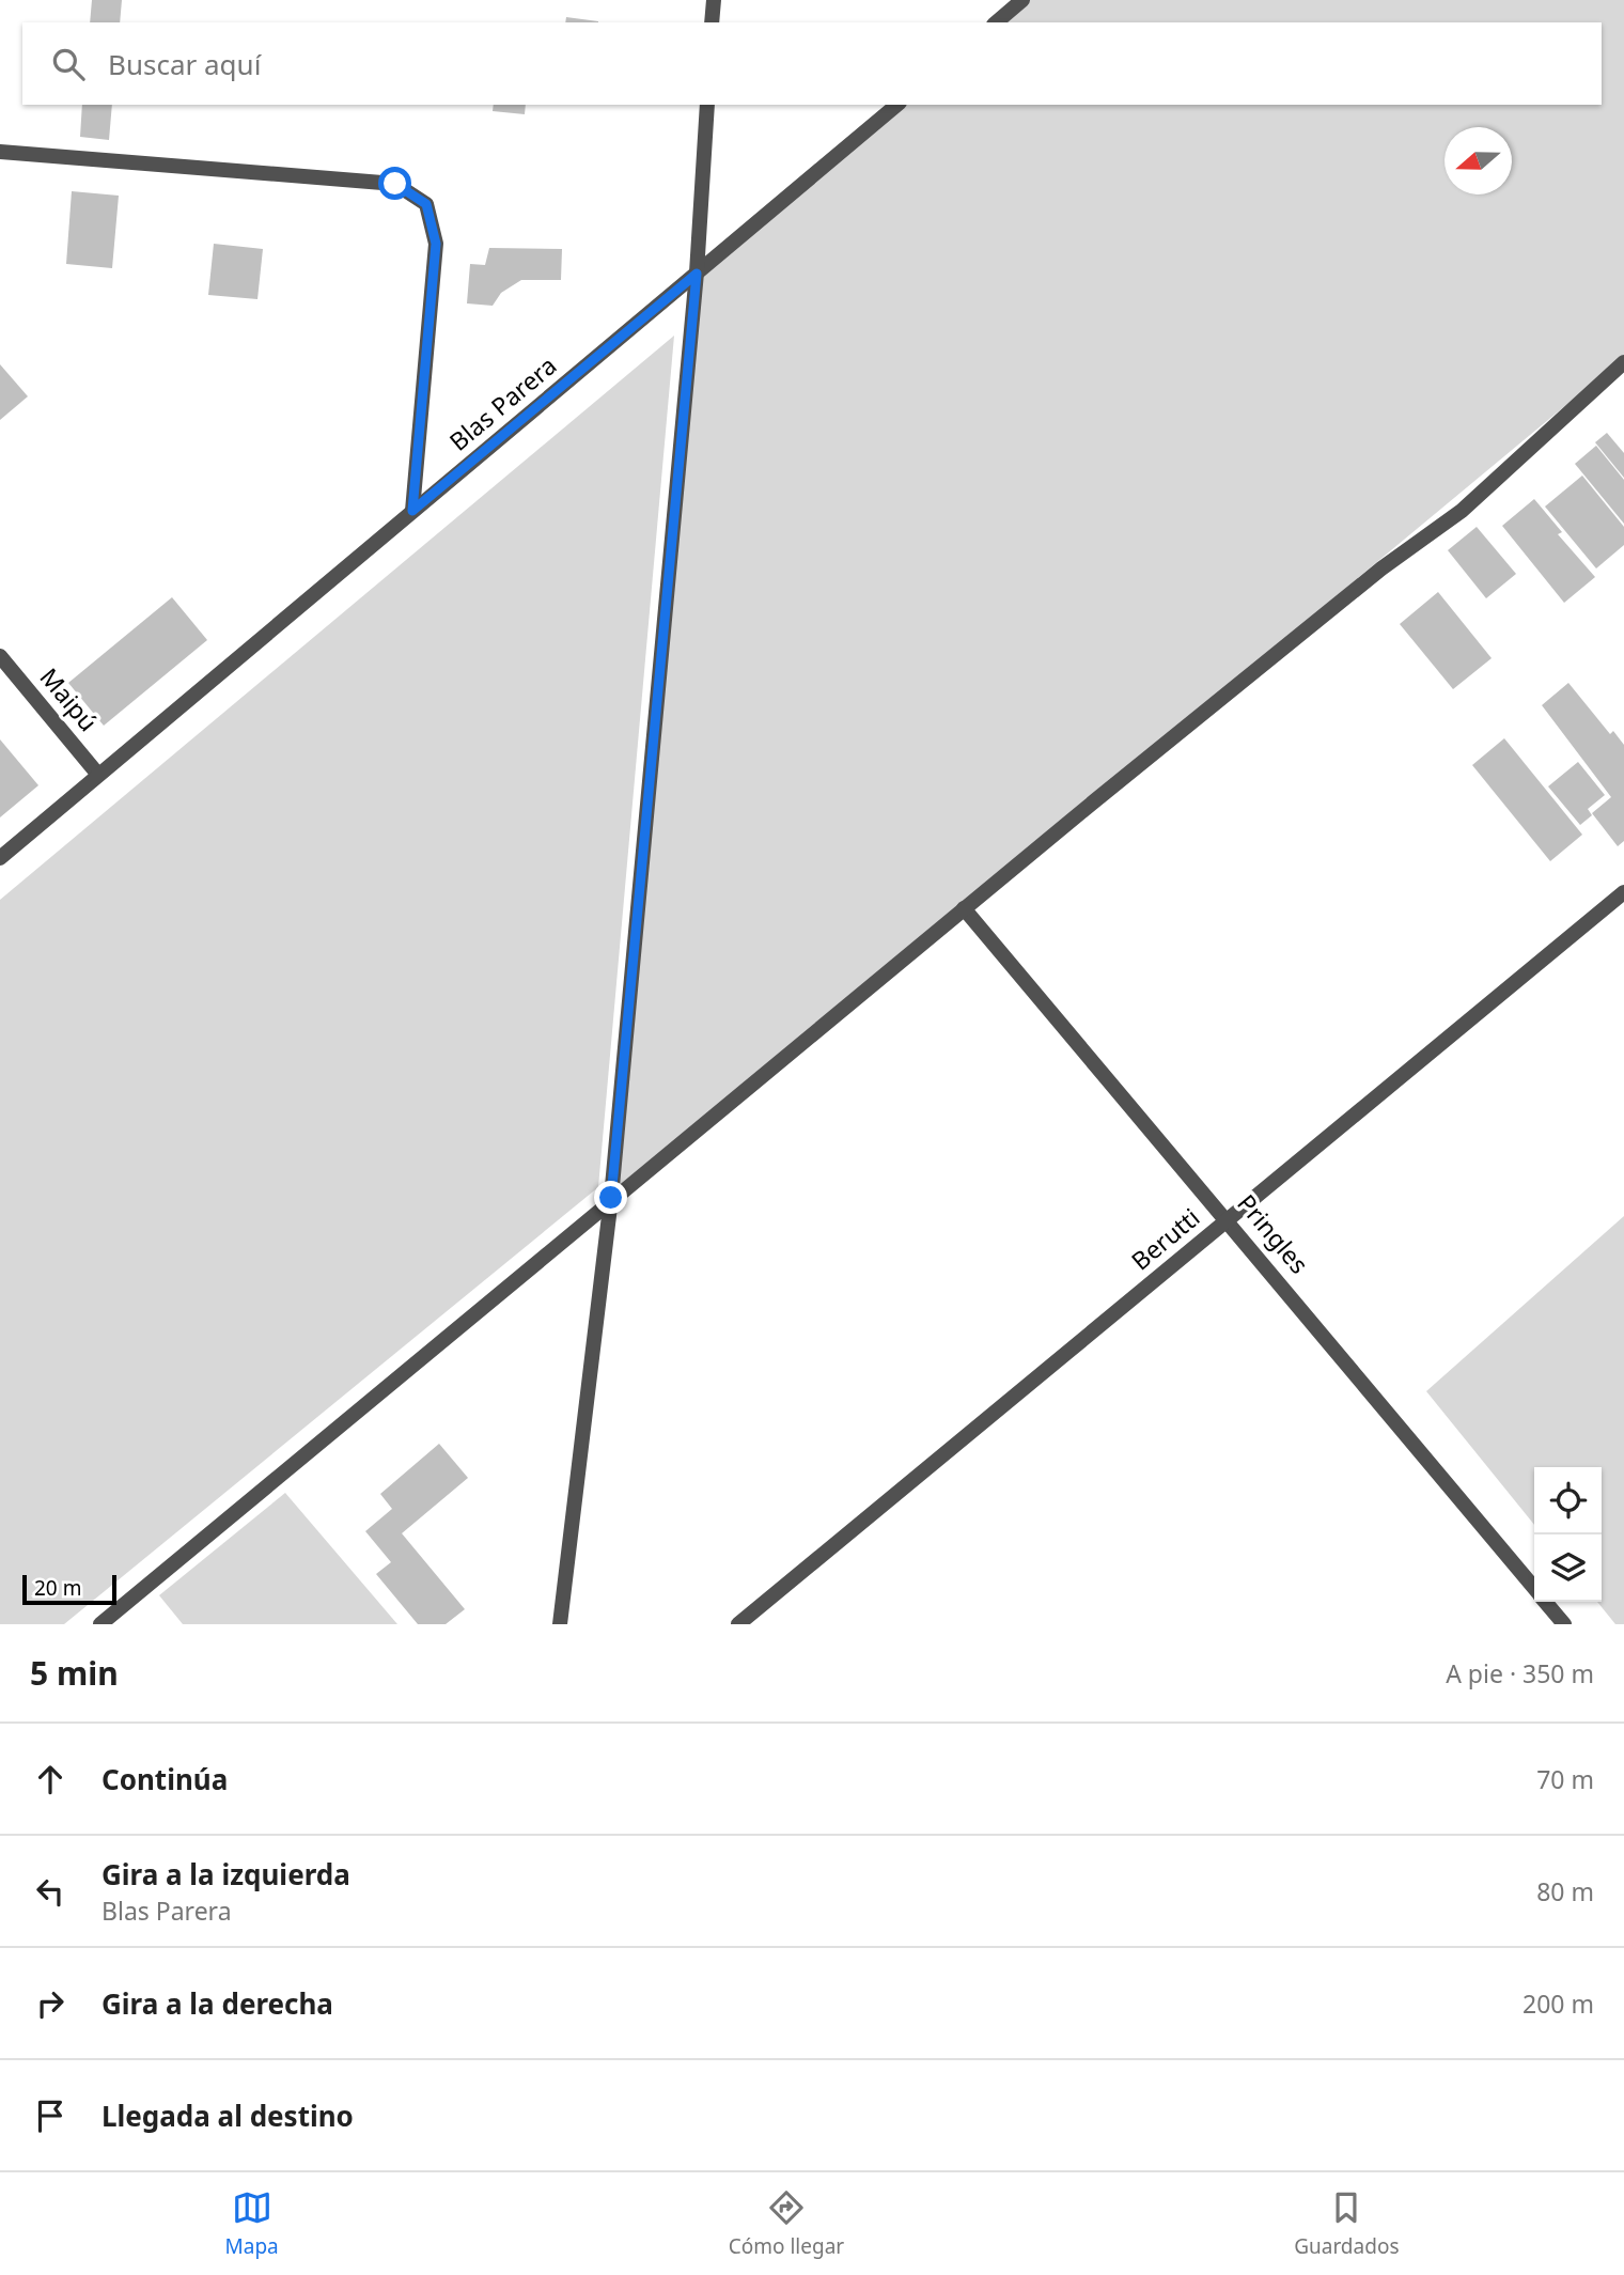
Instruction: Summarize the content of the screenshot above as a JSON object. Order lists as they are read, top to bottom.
{
  "streets": {
    "street": [
      "Blas Parera",
      "Maipú",
      "Pringles",
      "Berutti"
    ]
  },
  "crossings": [
    ["Blas Parera", "Maipú"],
    ["Pringles", "Berutti"]
  ],
  "scale_bar": "20 m",
  "north": "left",
  "page": {
    "search": "Buscar aquí",
    "scale": "20 m",
    "heading": ["5 min", "A pie · 350 m"],
    "list": [
      ["Continúa", "70 m"],
      ["Gira a la izquierda", "Blas Parera", "80 m"],
      ["Gira a la derecha", "200 m"],
      "Llegada al destino"
    ],
    "nav": ["Mapa", "Cómo llegar", "Guardados"]
  }
}
